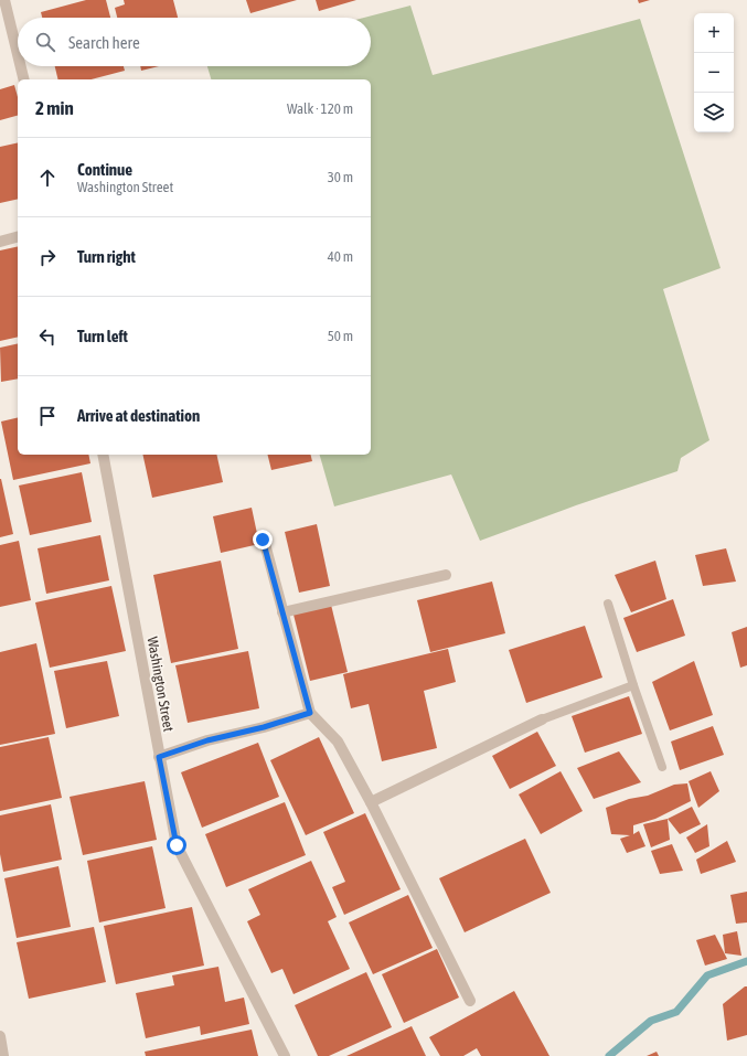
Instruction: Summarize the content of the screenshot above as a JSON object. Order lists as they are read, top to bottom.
{
  "streets": {
    "street": ["Washington Street"]
  },
  "page": {
    "map_buttons": ["+", "−"],
    "search": "Search here",
    "heading": ["2 min", "Walk · 120 m"],
    "list": [
      ["Continue", "Washington Street", "30 m"],
      ["Turn right", "40 m"],
      ["Turn left", "50 m"],
      "Arrive at destination"
    ]
  }
}
